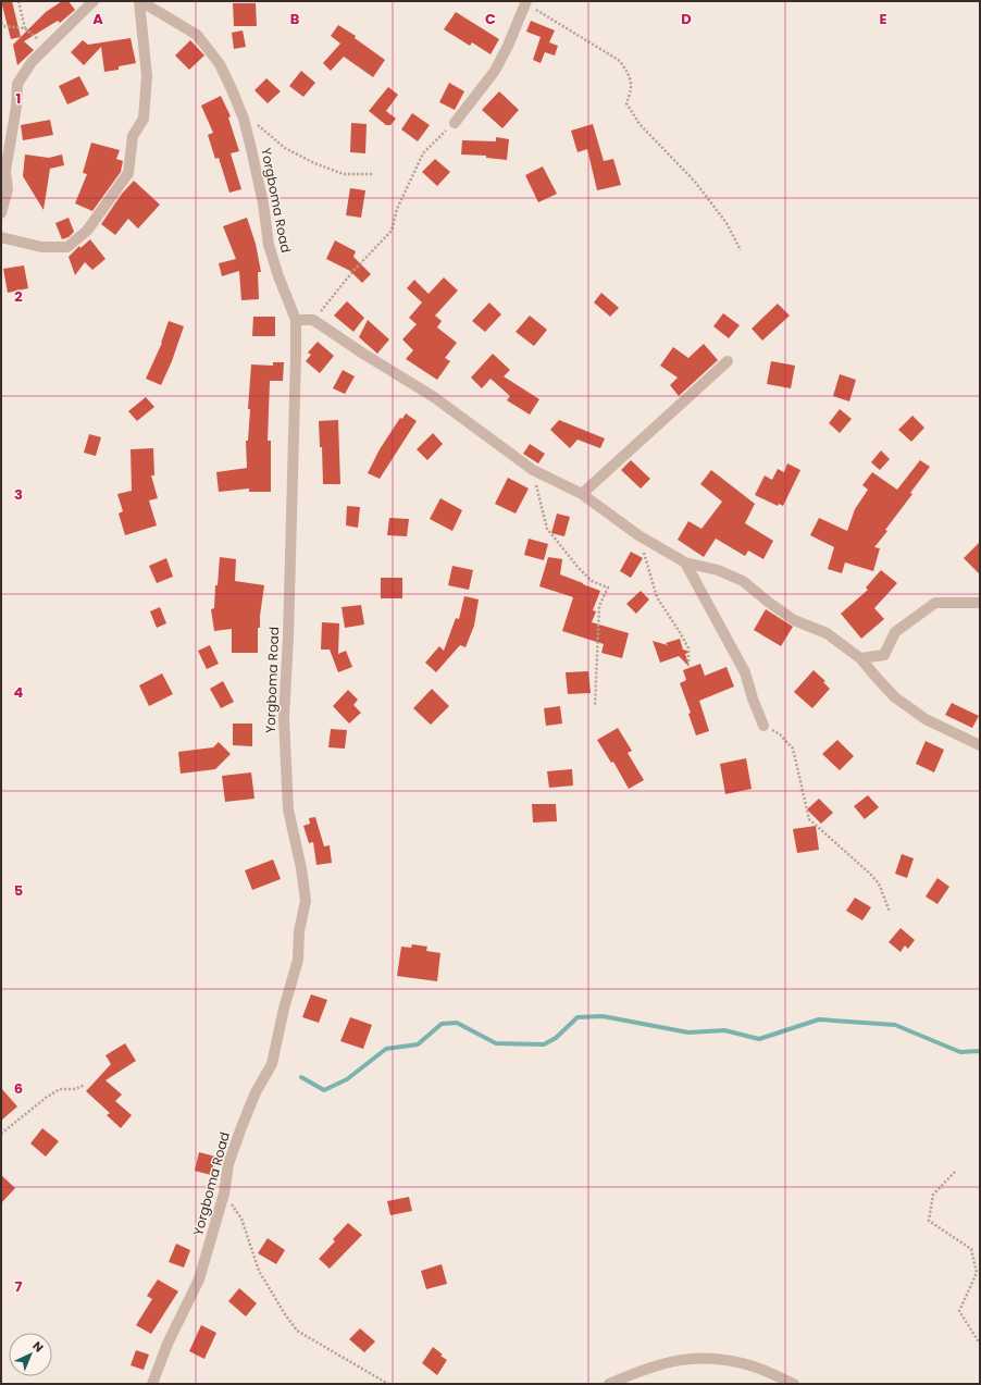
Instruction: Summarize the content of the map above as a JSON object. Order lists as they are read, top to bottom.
{
  "streets": {
    "street": ["Yorgboma Road"]
  },
  "north": "top right",
  "grid": {
    "columns": [
      "A",
      "B",
      "C",
      "D",
      "E"
    ],
    "rows": [
      "1",
      "2",
      "3",
      "4",
      "5",
      "6",
      "7"
    ]
  }
}
